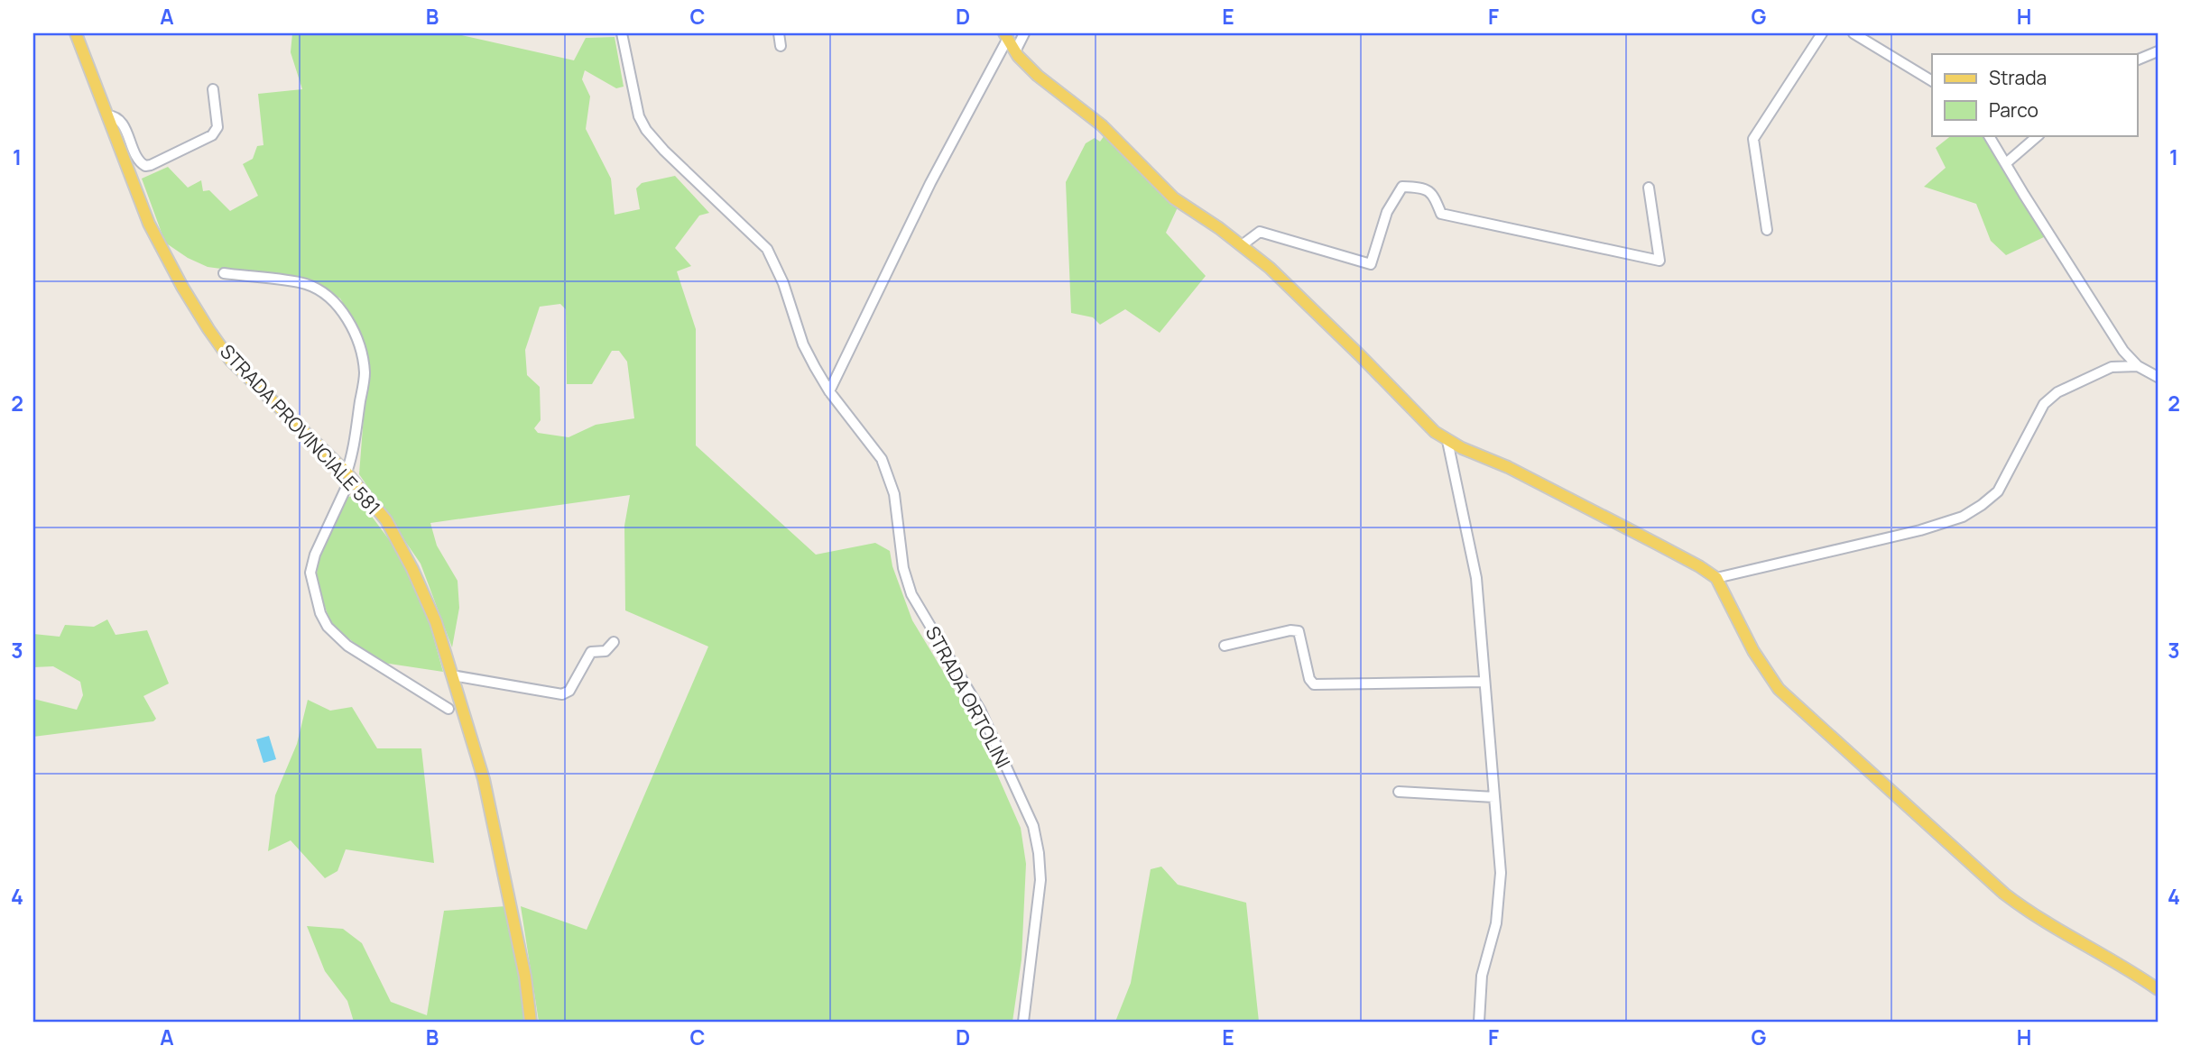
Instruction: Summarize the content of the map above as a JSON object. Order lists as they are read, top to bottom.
{
  "streets": {
    "main road": ["STRADA PROVINCIALE 581"],
    "street": ["STRADA ORTOLINI"]
  },
  "legend": ["Strada", "Parco"],
  "grid": {
    "columns": [
      "A",
      "B",
      "C",
      "D",
      "E",
      "F",
      "G",
      "H"
    ],
    "rows": [
      "1",
      "2",
      "3",
      "4"
    ]
  }
}
